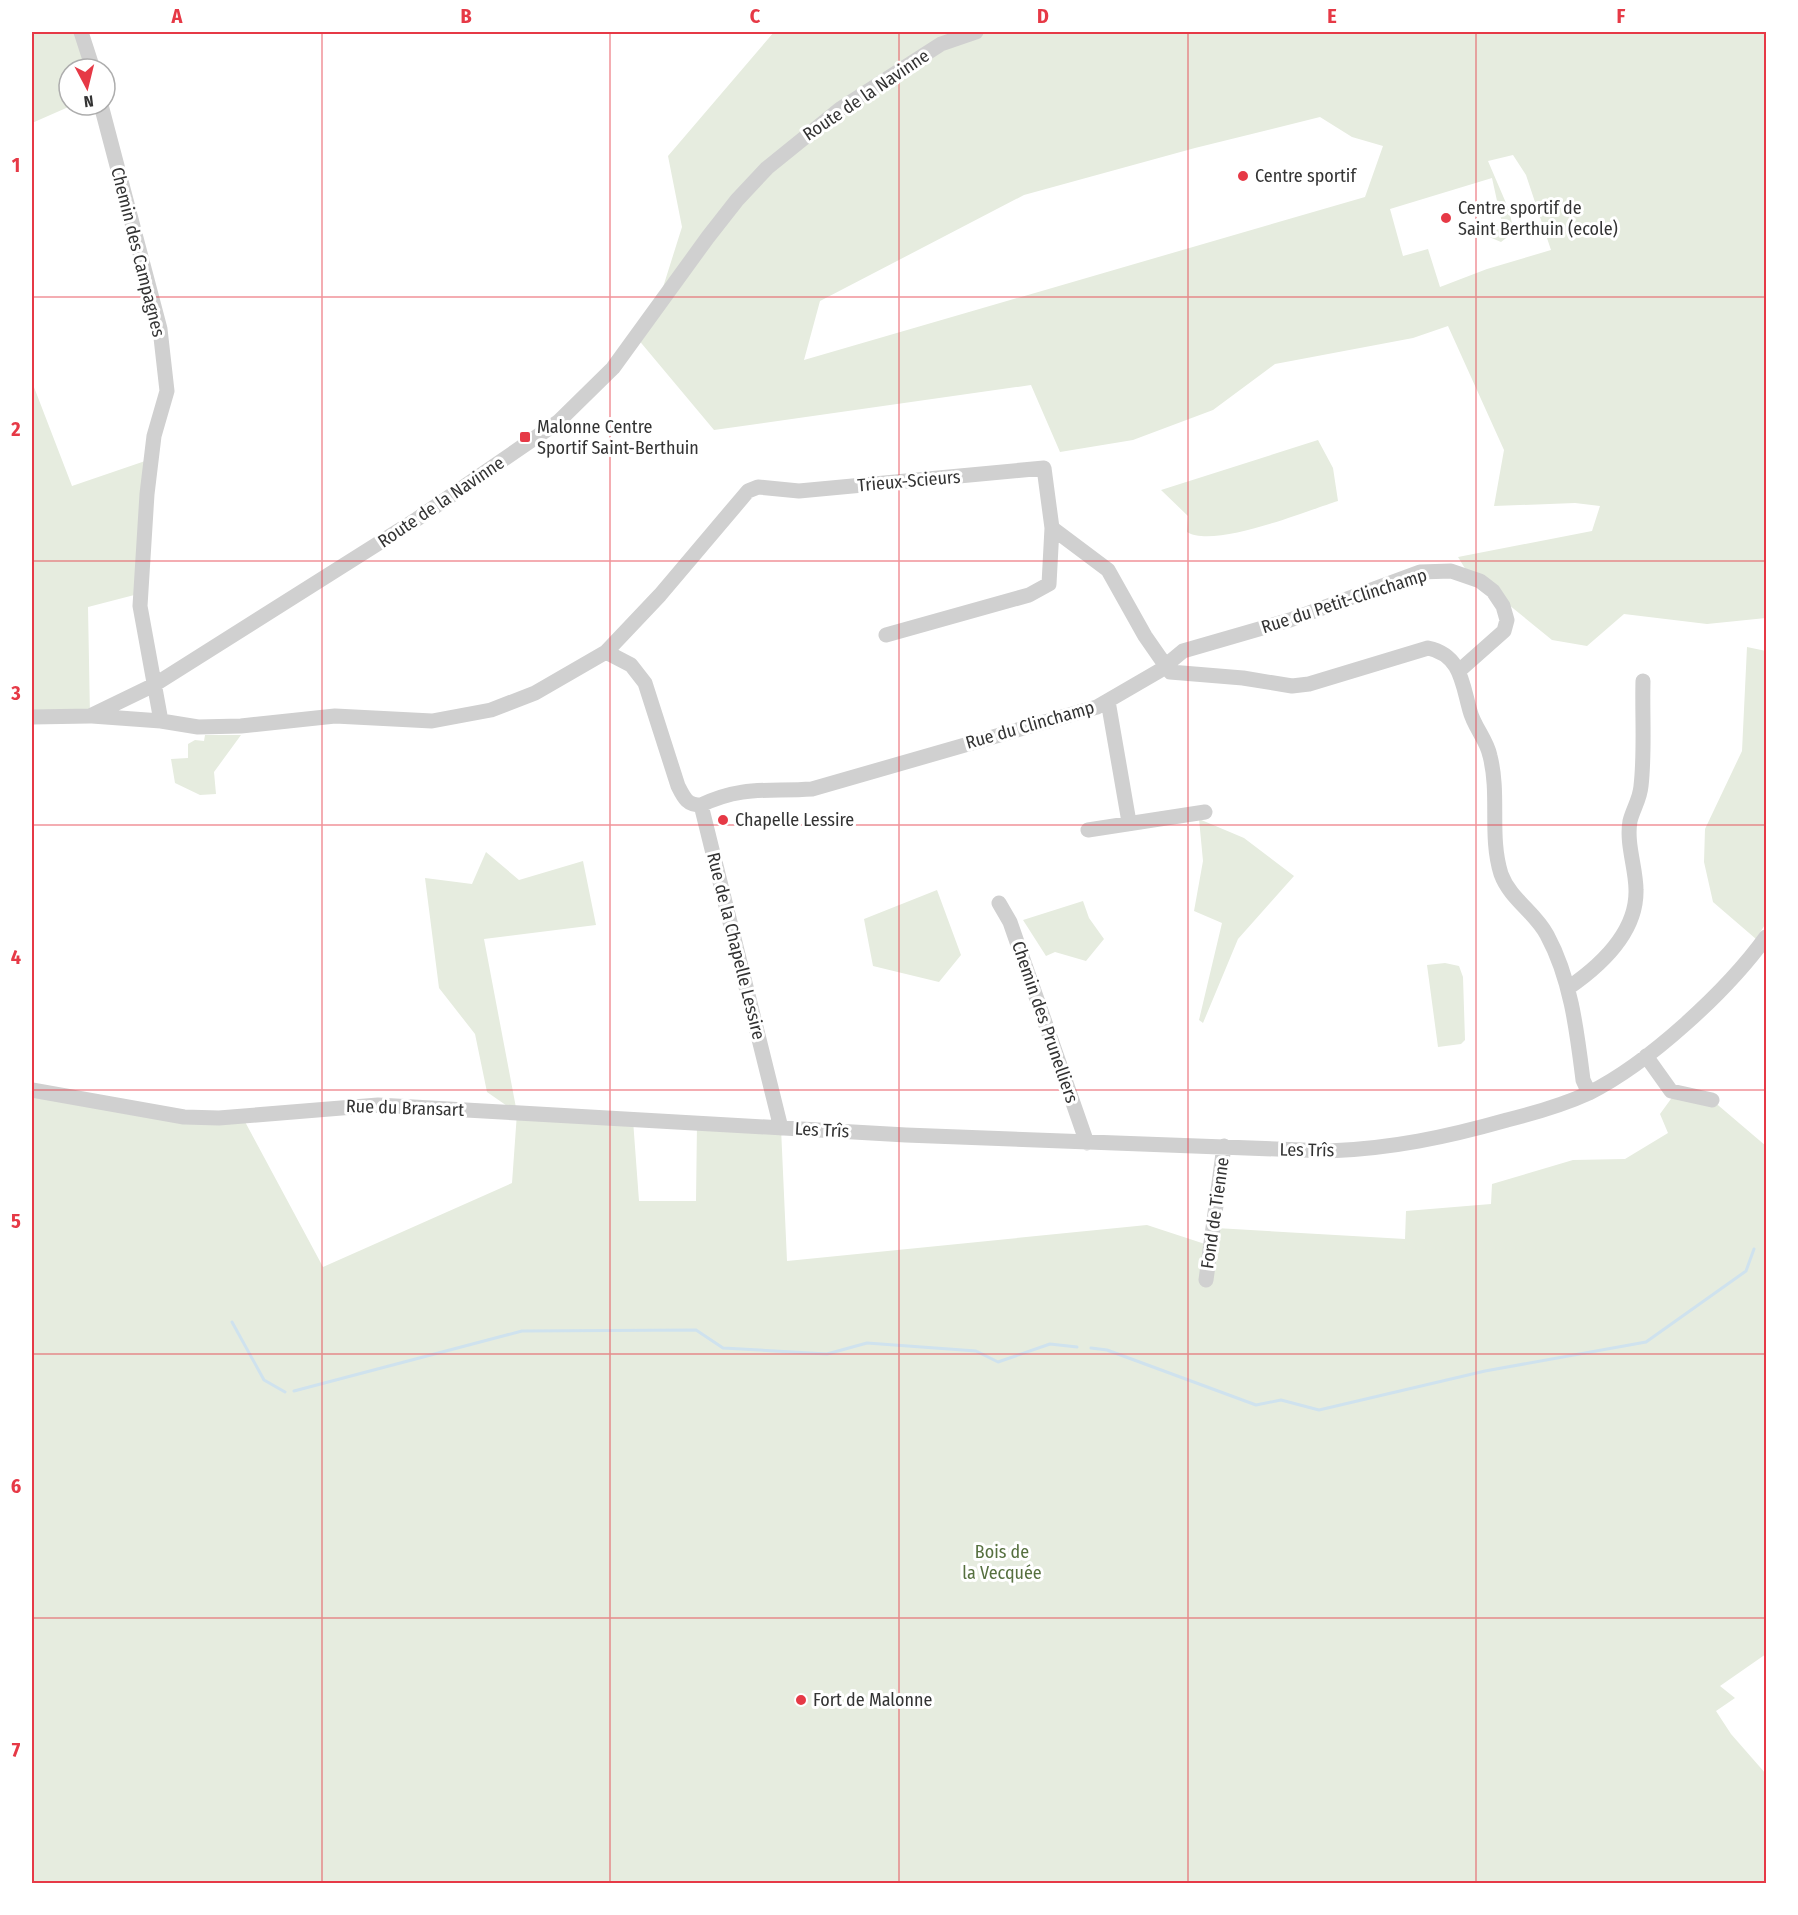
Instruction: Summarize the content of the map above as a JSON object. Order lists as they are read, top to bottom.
{
  "streets": {
    "street": [
      "Route de la Navinne",
      "Chemin des Campagnes",
      "Trieux-Scieurs",
      "Rue du Petit-Clinchamp",
      "Rue du Clinchamp",
      "Rue de la Chapelle Lessire",
      "Chemin des Prunelliers",
      "Rue du Bransart",
      "Les Trîs",
      "Fond de Tienne"
    ]
  },
  "crossings": [
    ["Route de la Navinne", "Chemin des Campagnes"],
    ["Rue du Petit-Clinchamp", "Rue du Clinchamp"],
    ["Rue du Clinchamp", "Rue de la Chapelle Lessire"],
    ["Rue de la Chapelle Lessire", "Rue du Bransart"],
    ["Rue de la Chapelle Lessire", "Les Trîs"],
    ["Chemin des Prunelliers", "Les Trîs"],
    ["Rue du Bransart", "Les Trîs"],
    ["Les Trîs", "Fond de Tienne"]
  ],
  "parks": ["Bois de la Vecquée"],
  "places": {
    "other": [
      "Centre sportif",
      "Centre sportif de Saint Berthuin (ecole)",
      "Chapelle Lessire",
      "Fort de Malonne"
    ],
    "transit": ["Malonne Centre Sportif Saint-Berthuin"]
  },
  "north": "bottom",
  "grid": {
    "columns": [
      "A",
      "B",
      "C",
      "D",
      "E",
      "F"
    ],
    "rows": [
      "1",
      "2",
      "3",
      "4",
      "5",
      "6",
      "7"
    ]
  }
}
